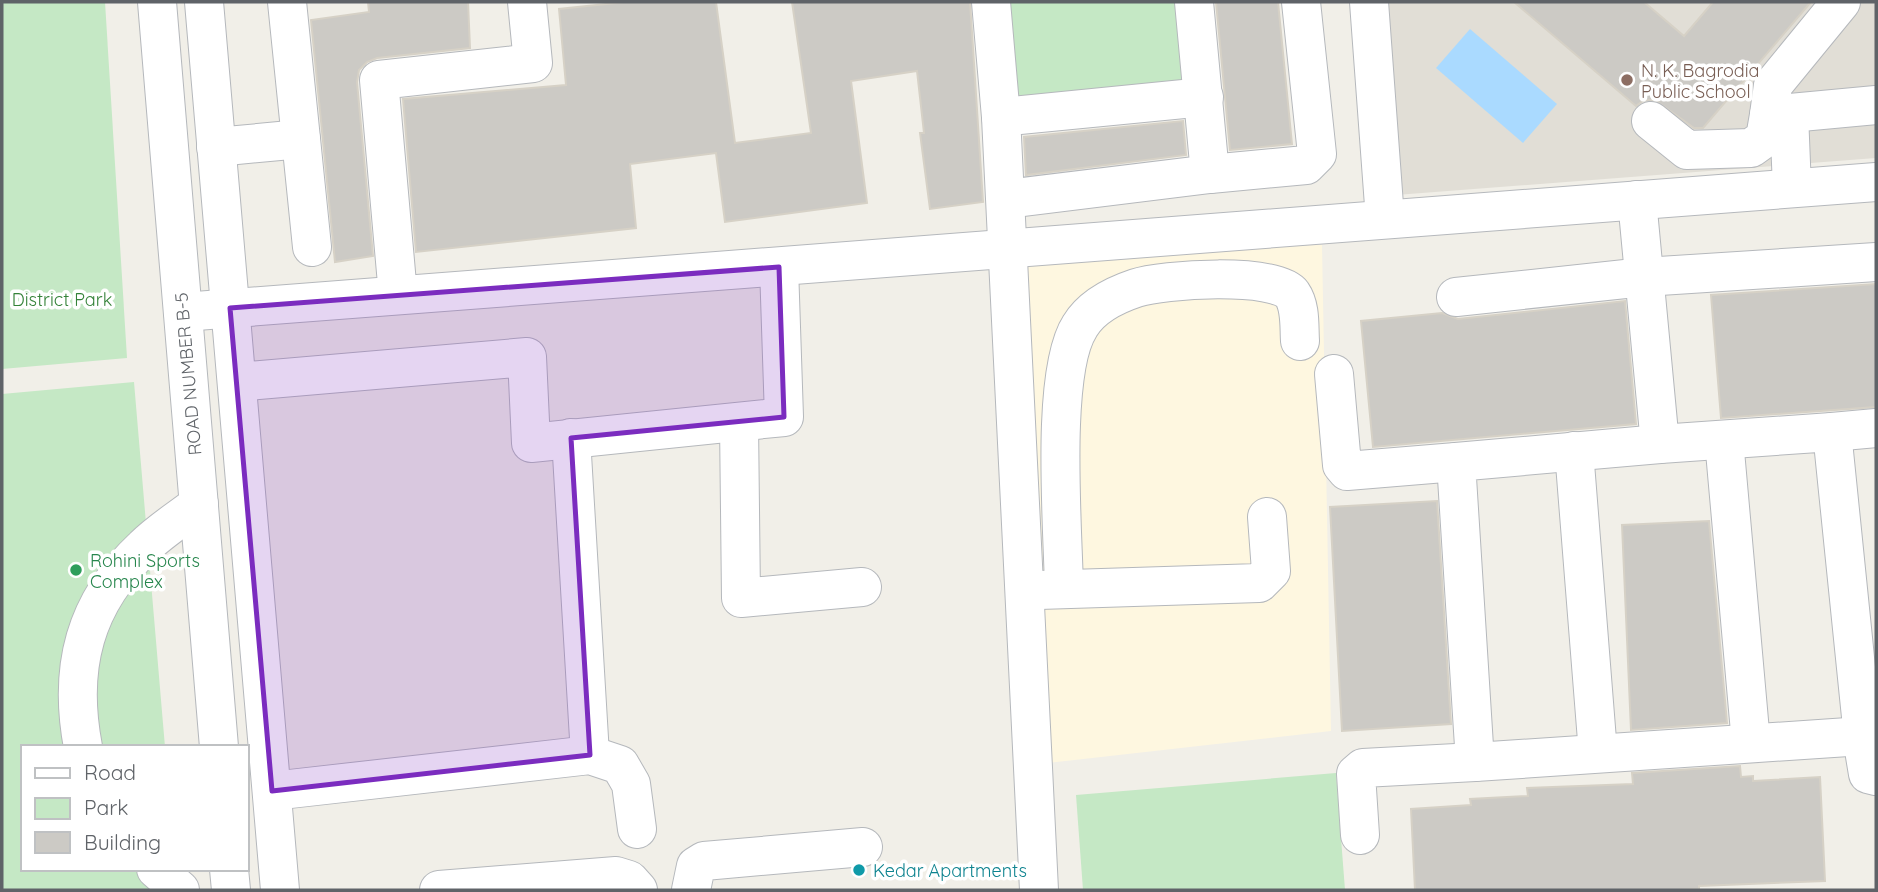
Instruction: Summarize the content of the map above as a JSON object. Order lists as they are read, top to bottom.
{
  "streets": {
    "street": ["ROAD NUMBER B-5"]
  },
  "parks": ["District Park"],
  "places": ["N. K. Bagrodia Public School", "Rohini Sports Complex", "Kedar Apartments"],
  "legend": ["Road", "Park", "Building"]
}
